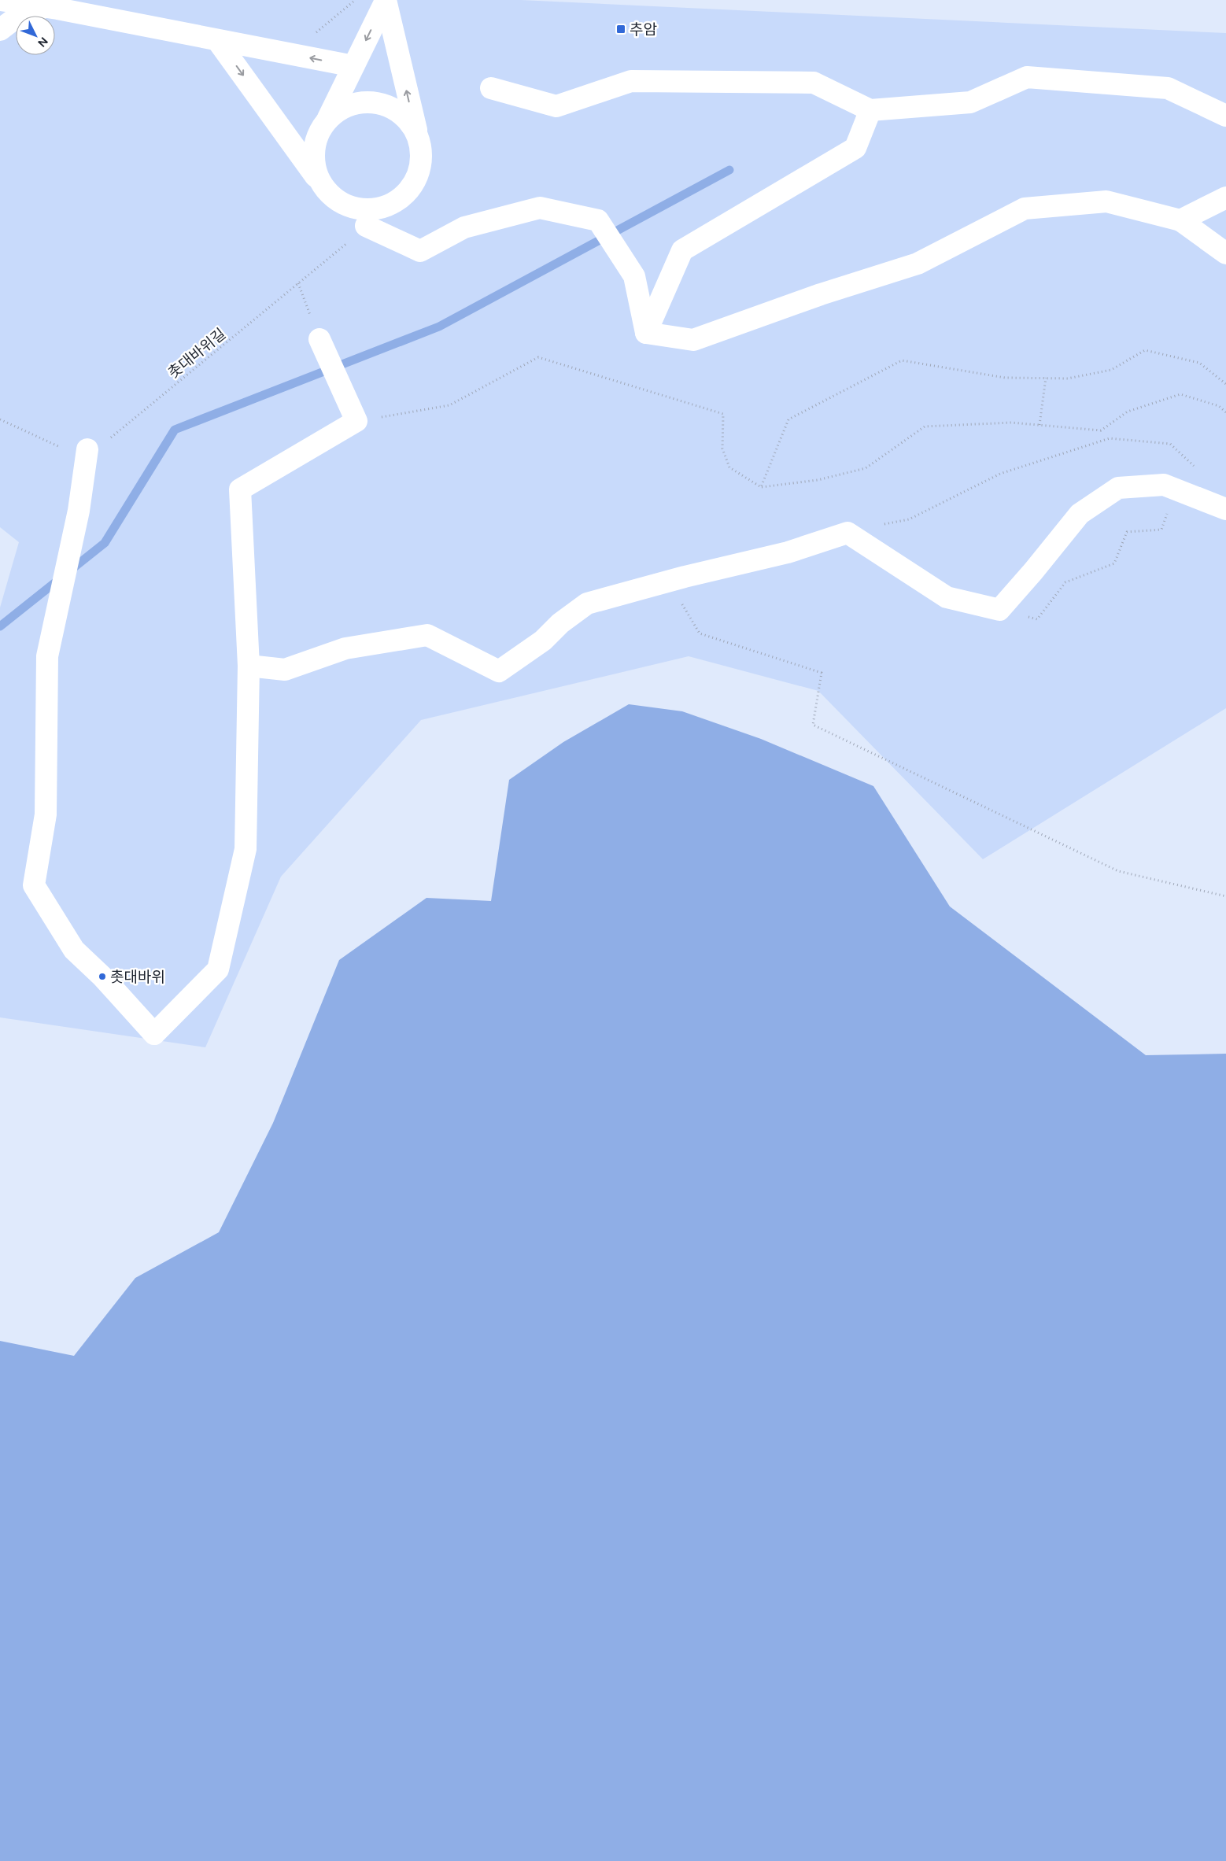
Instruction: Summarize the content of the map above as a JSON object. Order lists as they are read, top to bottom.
{
  "streets": {
    "path": ["촛대바위길"]
  },
  "places": {
    "transit": ["추암"],
    "other": ["촛대바위"]
  },
  "north": "bottom right"
}
